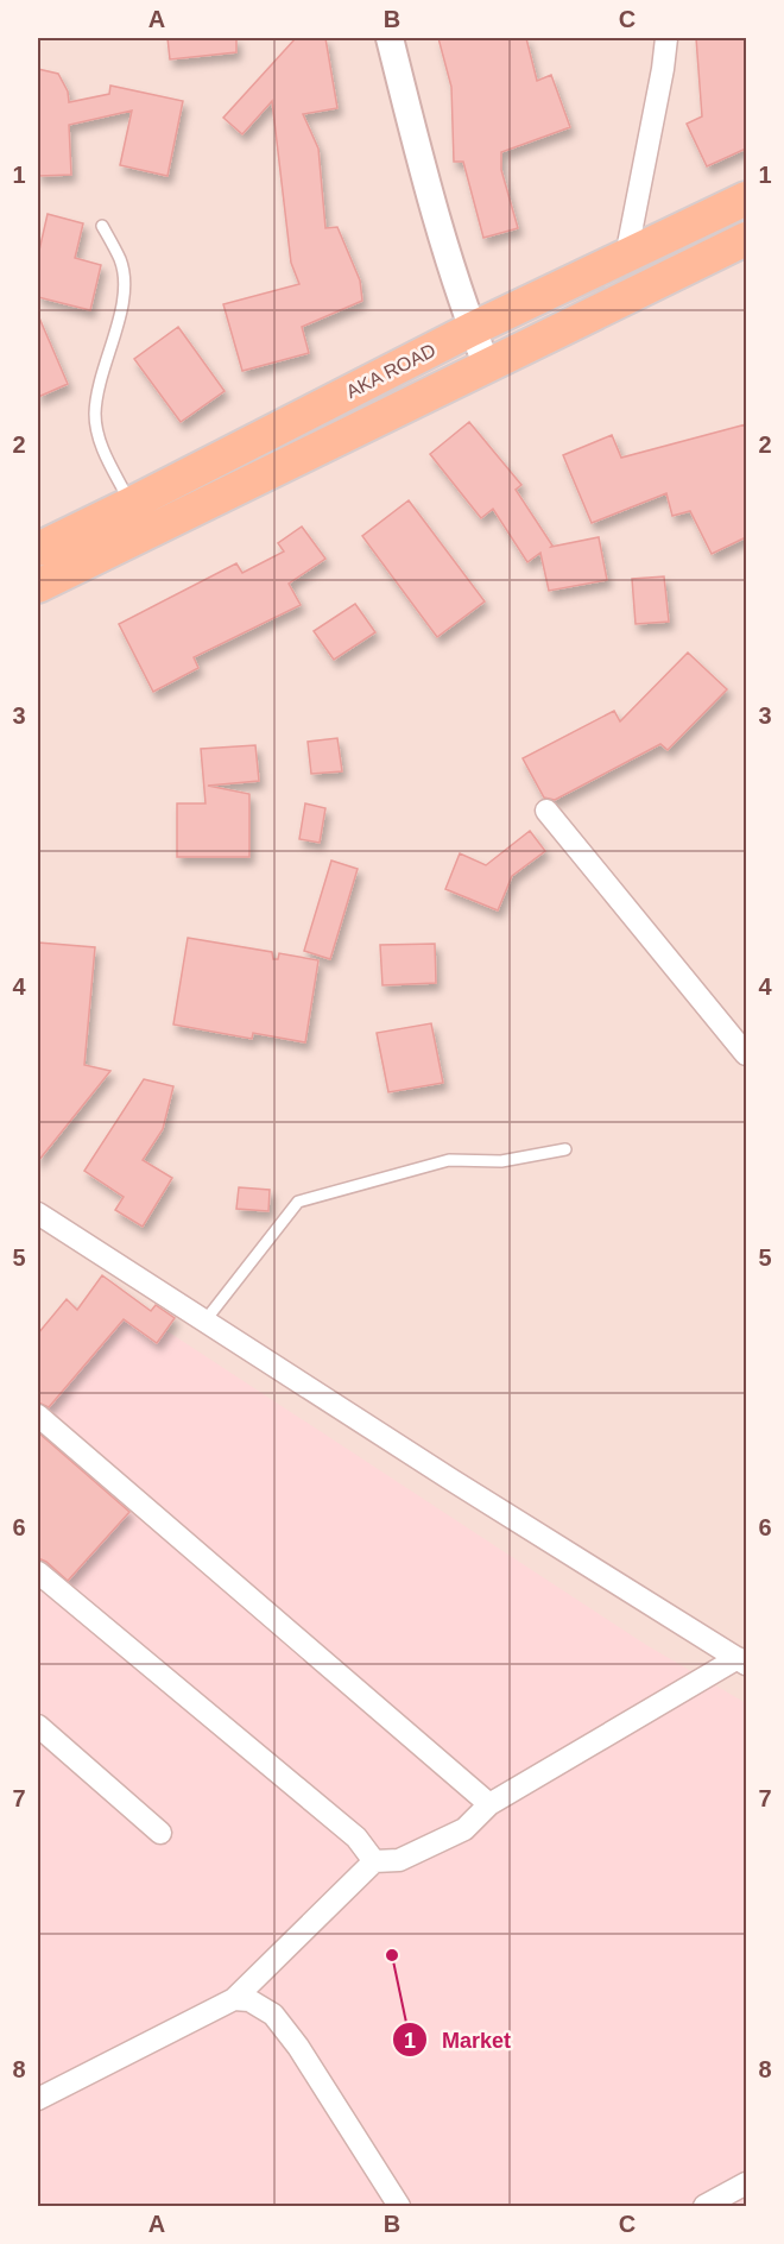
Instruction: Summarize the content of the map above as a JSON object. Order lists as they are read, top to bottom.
{
  "streets": {
    "main road": ["AKA ROAD"]
  },
  "places": ["Market"],
  "grid": {
    "columns": ["A", "B", "C"],
    "rows": [
      "1",
      "2",
      "3",
      "4",
      "5",
      "6",
      "7",
      "8"
    ]
  }
}
